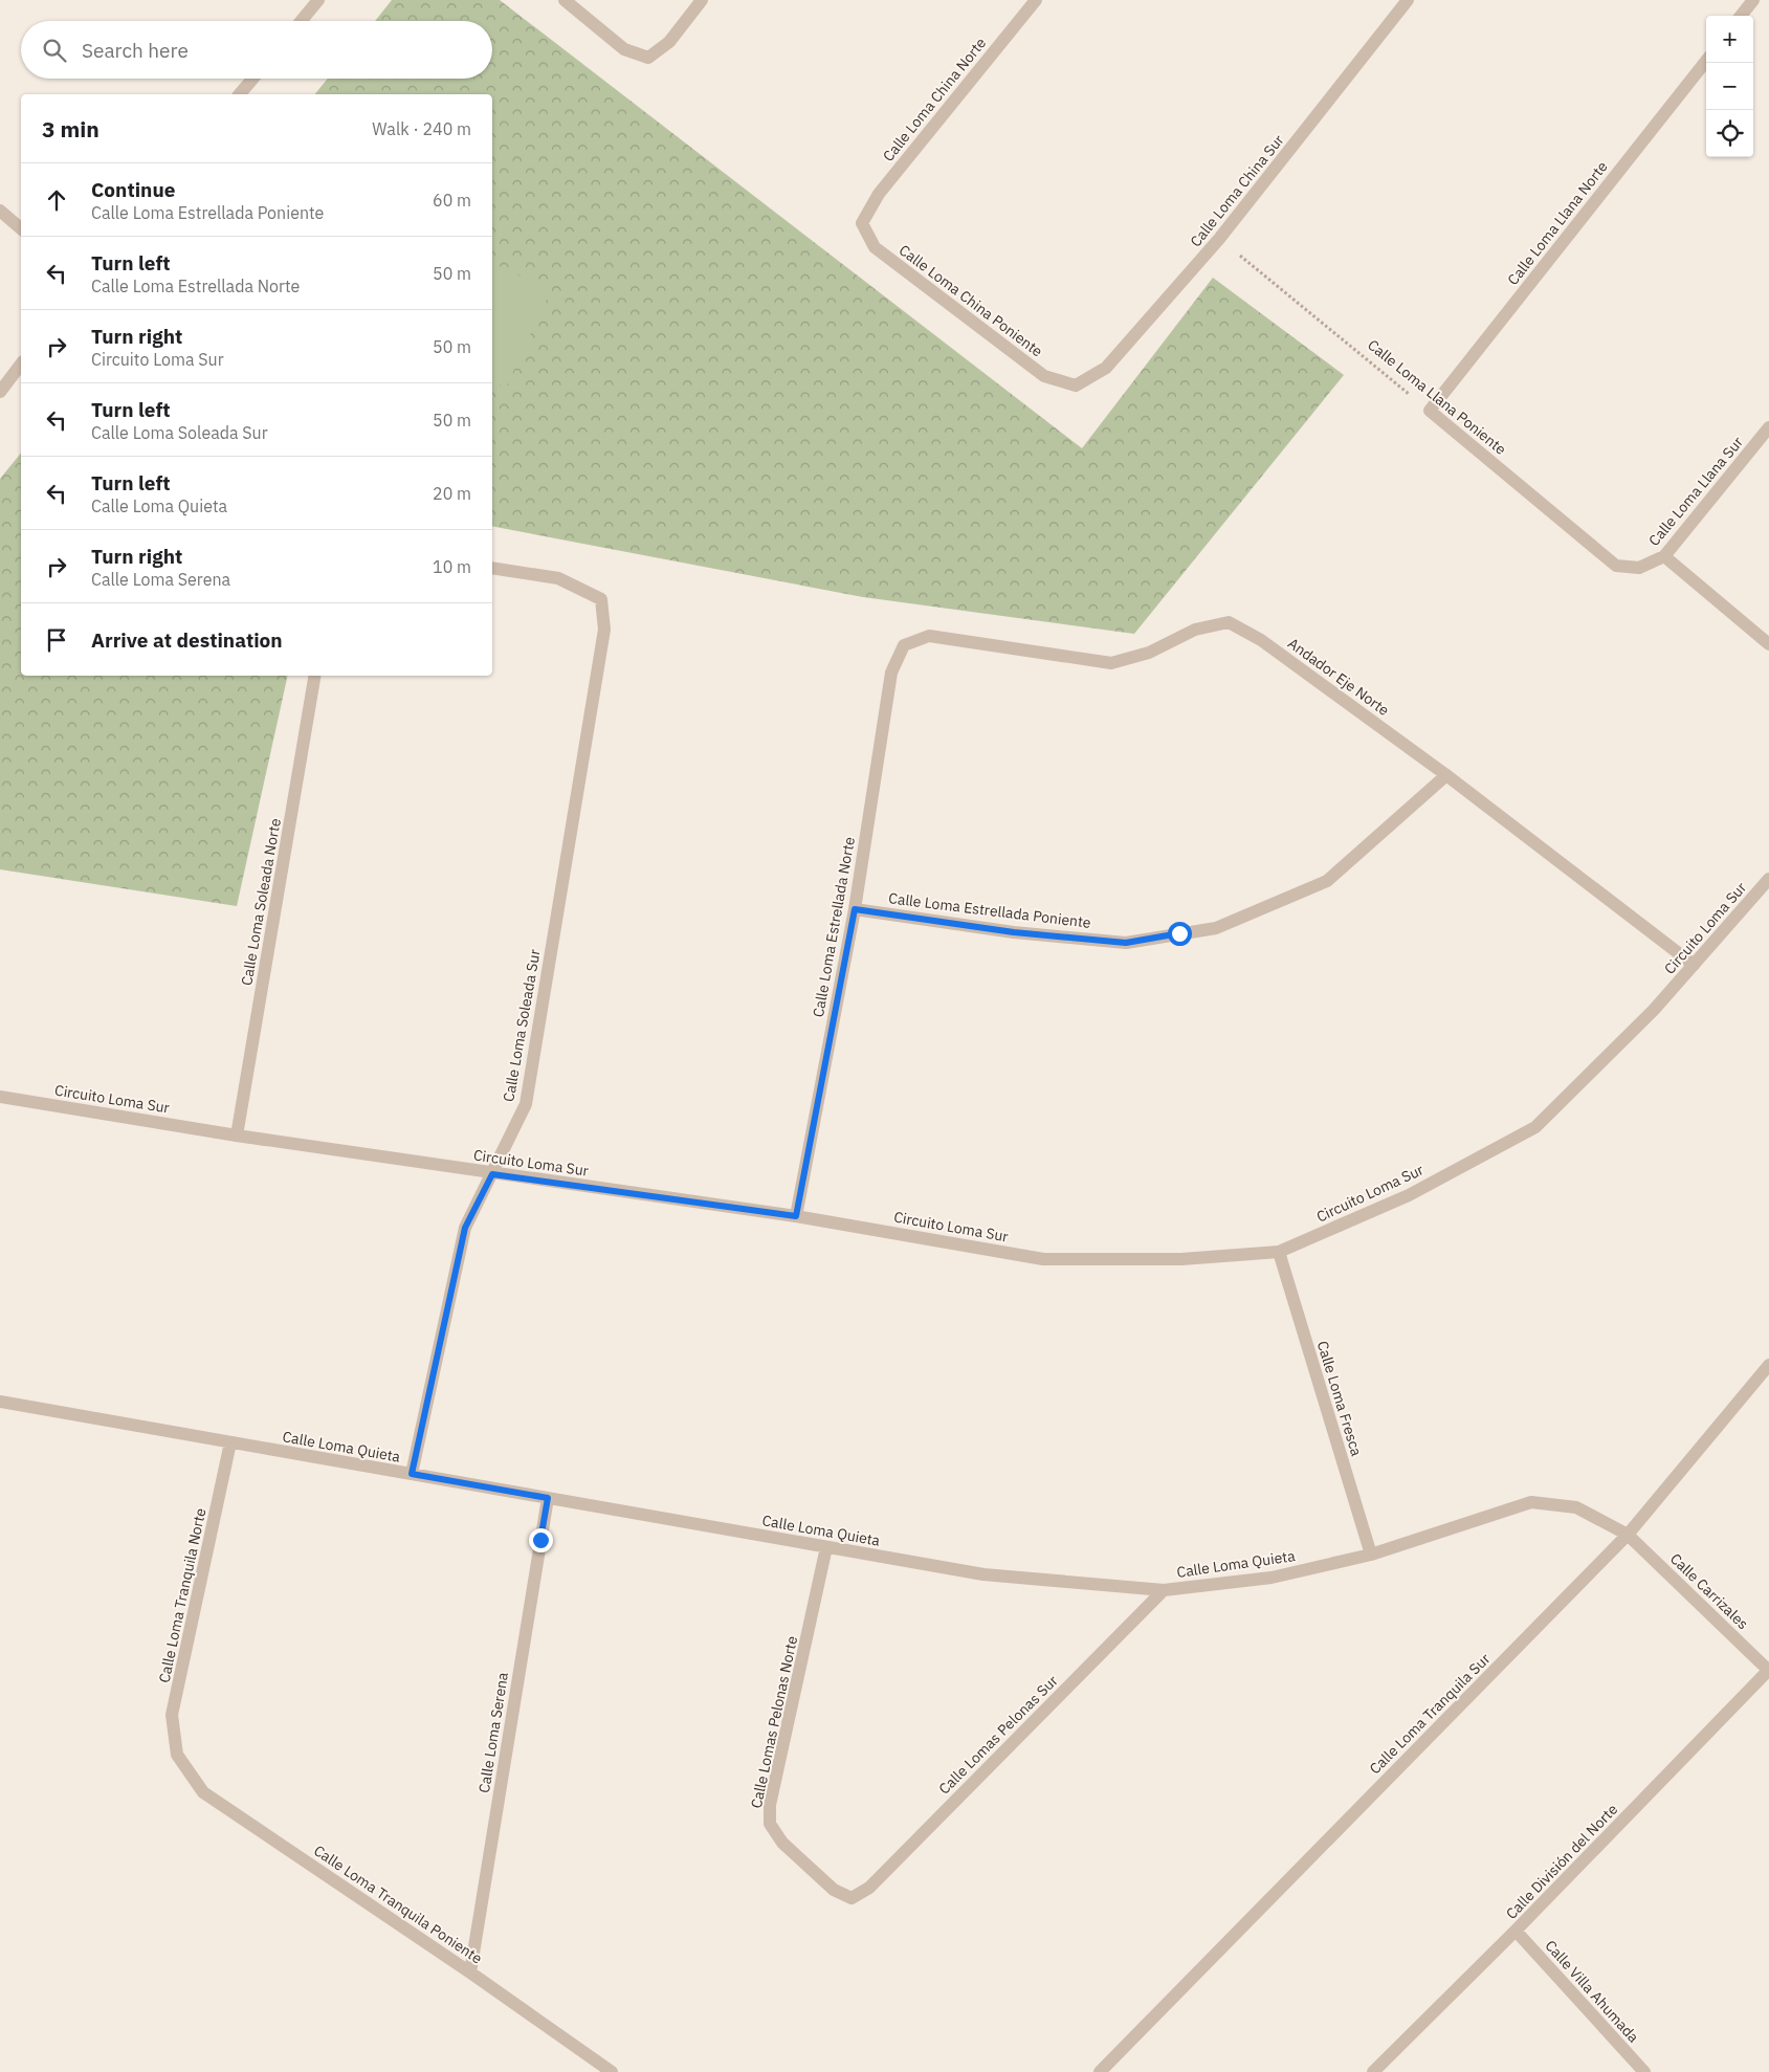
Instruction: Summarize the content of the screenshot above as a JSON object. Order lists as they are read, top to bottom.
{
  "streets": {
    "street": [
      "Calle Loma China Norte",
      "Calle Loma China Sur",
      "Calle Loma Llana Norte",
      "Calle Loma China Poniente",
      "Calle Loma Llana Poniente",
      "Calle Loma Llana Sur",
      "Andador Eje Norte",
      "Calle Loma Soleada Norte",
      "Calle Loma Estrellada Poniente",
      "Calle Loma Estrellada Norte",
      "Circuito Loma Sur",
      "Calle Loma Soleada Sur",
      "Calle Loma Fresca",
      "Calle Loma Quieta",
      "Calle Carrizales",
      "Calle Loma Tranquila Norte",
      "Calle Loma Tranquila Sur",
      "Calle Lomas Pelonas Norte",
      "Calle Loma Serena",
      "Calle Lomas Pelonas Sur",
      "Calle División del Norte",
      "Calle Loma Tranquila Poniente",
      "Calle Villa Ahumada"
    ]
  },
  "crossings": [
    ["Calle Loma China Norte", "Calle Loma China Poniente"],
    ["Calle Loma China Sur", "Calle Loma China Poniente"],
    ["Calle Loma China Sur", "Calle Loma Llana Poniente"],
    ["Calle Loma Llana Norte", "Calle Loma Llana Poniente"],
    ["Calle Loma Llana Poniente", "Calle Loma Llana Sur"],
    ["Andador Eje Norte", "Calle Loma Estrellada Poniente"],
    ["Andador Eje Norte", "Calle Loma Estrellada Norte"],
    ["Andador Eje Norte", "Circuito Loma Sur"],
    ["Calle Loma Soleada Norte", "Circuito Loma Sur"],
    ["Calle Loma Estrellada Poniente", "Calle Loma Estrellada Norte"],
    ["Calle Loma Estrellada Norte", "Circuito Loma Sur"],
    ["Circuito Loma Sur", "Calle Loma Soleada Sur"],
    ["Circuito Loma Sur", "Calle Loma Fresca"],
    ["Calle Loma Soleada Sur", "Calle Loma Quieta"],
    ["Calle Loma Fresca", "Calle Loma Quieta"],
    ["Calle Loma Quieta", "Calle Carrizales"],
    ["Calle Loma Quieta", "Calle Loma Tranquila Norte"],
    ["Calle Loma Quieta", "Calle Loma Tranquila Sur"],
    ["Calle Loma Quieta", "Calle Lomas Pelonas Norte"],
    ["Calle Loma Quieta", "Calle Loma Serena"],
    ["Calle Loma Quieta", "Calle Lomas Pelonas Sur"],
    ["Calle Carrizales", "Calle Loma Tranquila Sur"],
    ["Calle Carrizales", "Calle División del Norte"],
    ["Calle Loma Tranquila Norte", "Calle Loma Tranquila Poniente"],
    ["Calle Lomas Pelonas Norte", "Calle Lomas Pelonas Sur"],
    ["Calle Loma Serena", "Calle Loma Tranquila Poniente"],
    ["Calle División del Norte", "Calle Villa Ahumada"]
  ],
  "page": {
    "map_buttons": ["+", "−"],
    "search": "Search here",
    "heading": ["3 min", "Walk · 240 m"],
    "list": [
      ["Continue", "Calle Loma Estrellada Poniente", "60 m"],
      ["Turn left", "Calle Loma Estrellada Norte", "50 m"],
      ["Turn right", "Circuito Loma Sur", "50 m"],
      ["Turn left", "Calle Loma Soleada Sur", "50 m"],
      ["Turn left", "Calle Loma Quieta", "20 m"],
      ["Turn right", "Calle Loma Serena", "10 m"],
      "Arrive at destination"
    ]
  }
}
